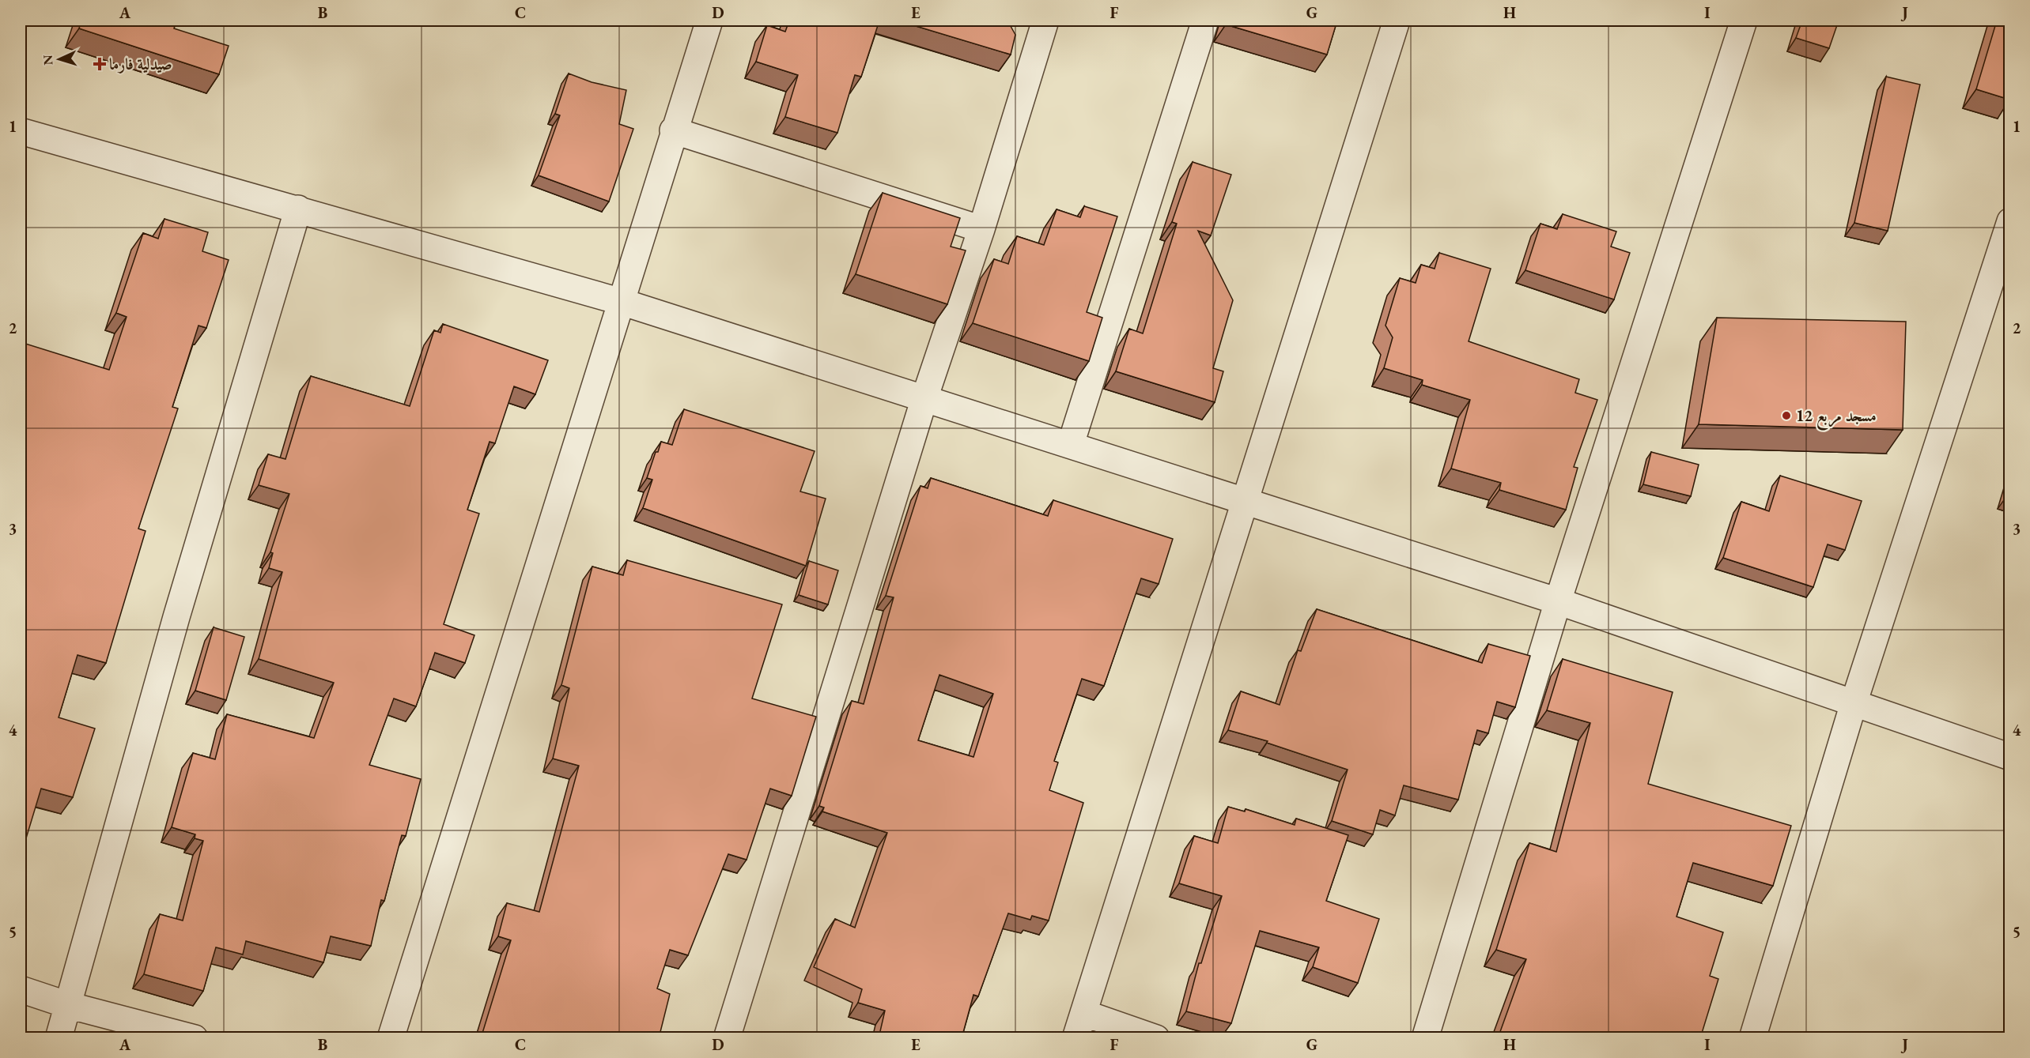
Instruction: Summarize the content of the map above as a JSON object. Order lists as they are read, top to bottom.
{
  "places": {
    "health": ["صيدلية فارما"],
    "other": ["مسجد مربع 12"]
  },
  "north": "left",
  "grid": {
    "columns": [
      "A",
      "B",
      "C",
      "D",
      "E",
      "F",
      "G",
      "H",
      "I",
      "J"
    ],
    "rows": [
      "1",
      "2",
      "3",
      "4",
      "5"
    ]
  }
}
